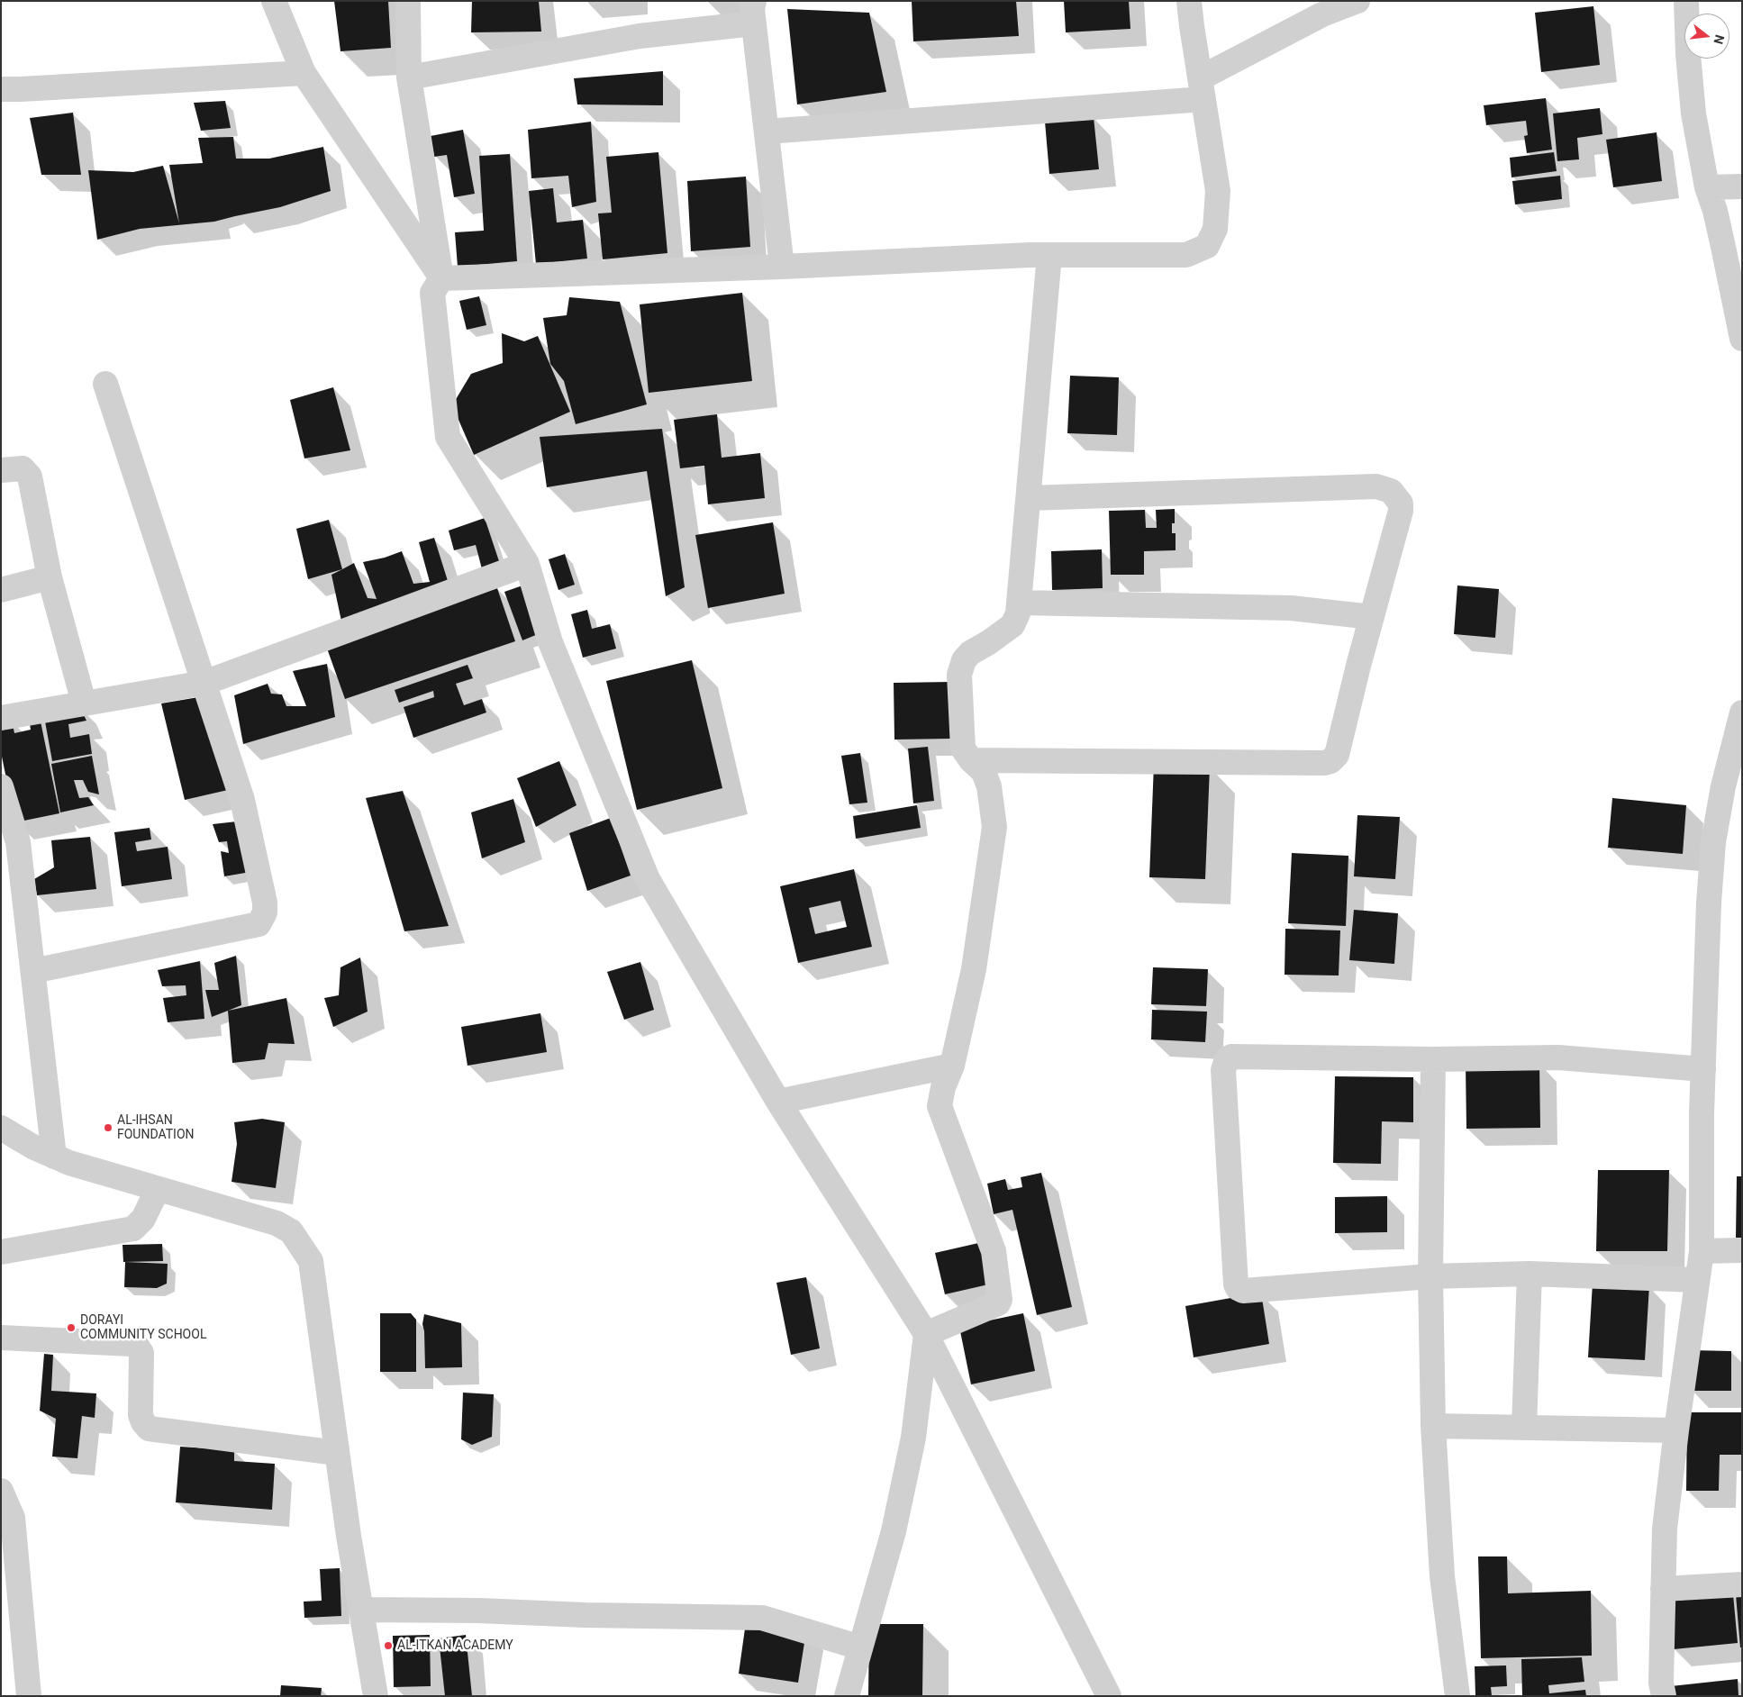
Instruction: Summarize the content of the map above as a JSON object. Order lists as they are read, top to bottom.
{
  "places": ["AL-IHSAN FOUNDATION", "DORAYI COMMUNITY SCHOOL", "AL-ITKAN ACADEMY"],
  "north": "right"
}
